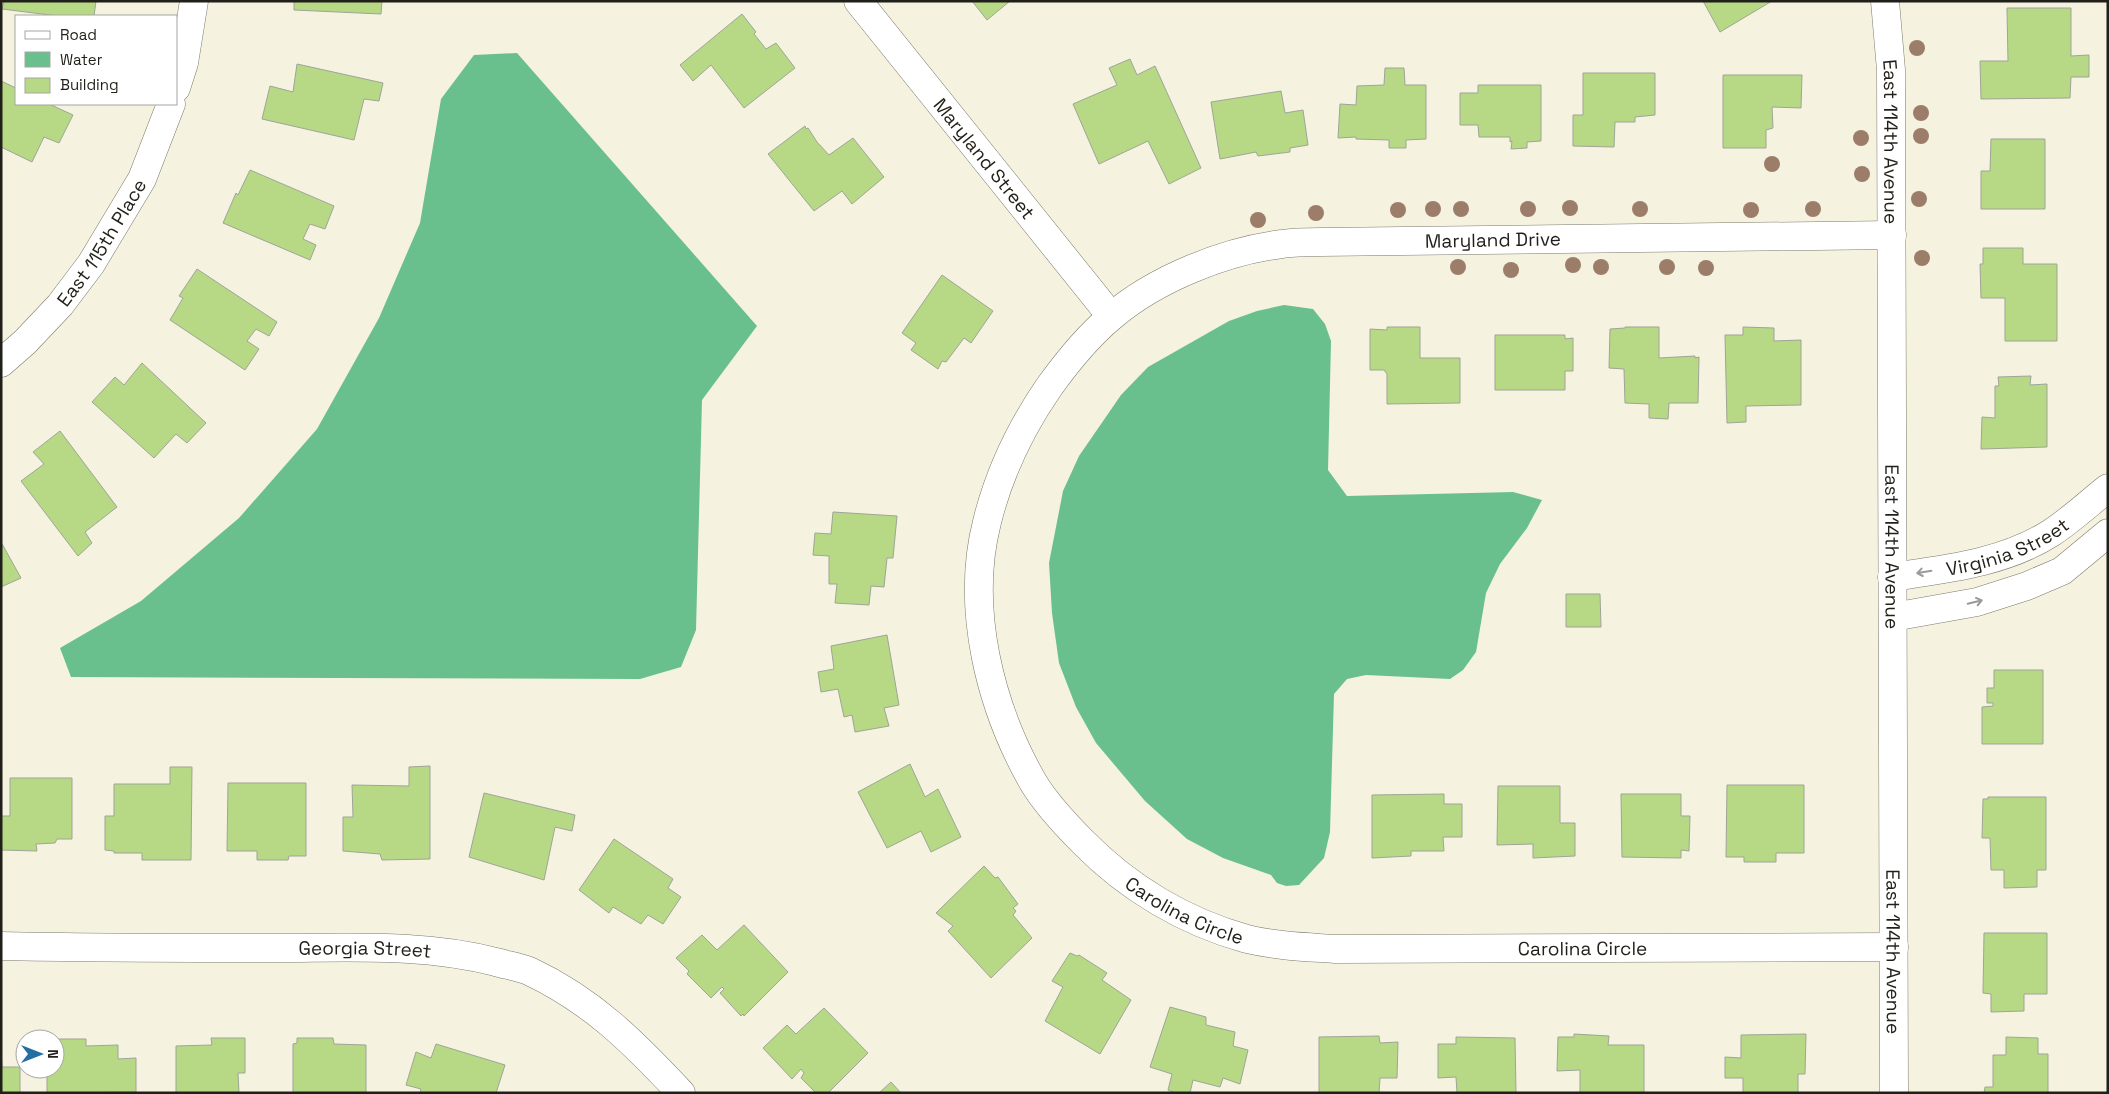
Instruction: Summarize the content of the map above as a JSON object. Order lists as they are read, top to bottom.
{
  "streets": {
    "street": [
      "East 114th Avenue",
      "Maryland Street",
      "Maryland Drive",
      "East 115th Place",
      "Virginia Street",
      "Carolina Circle",
      "Georgia Street"
    ]
  },
  "crossings": [
    ["East 114th Avenue", "Maryland Drive"],
    ["East 114th Avenue", "Virginia Street"],
    ["East 114th Avenue", "Carolina Circle"],
    ["Maryland Street", "Maryland Drive"],
    ["Maryland Street", "Carolina Circle"],
    ["Maryland Drive", "Carolina Circle"]
  ],
  "legend": ["Road", "Water", "Building"],
  "north": "right"
}
